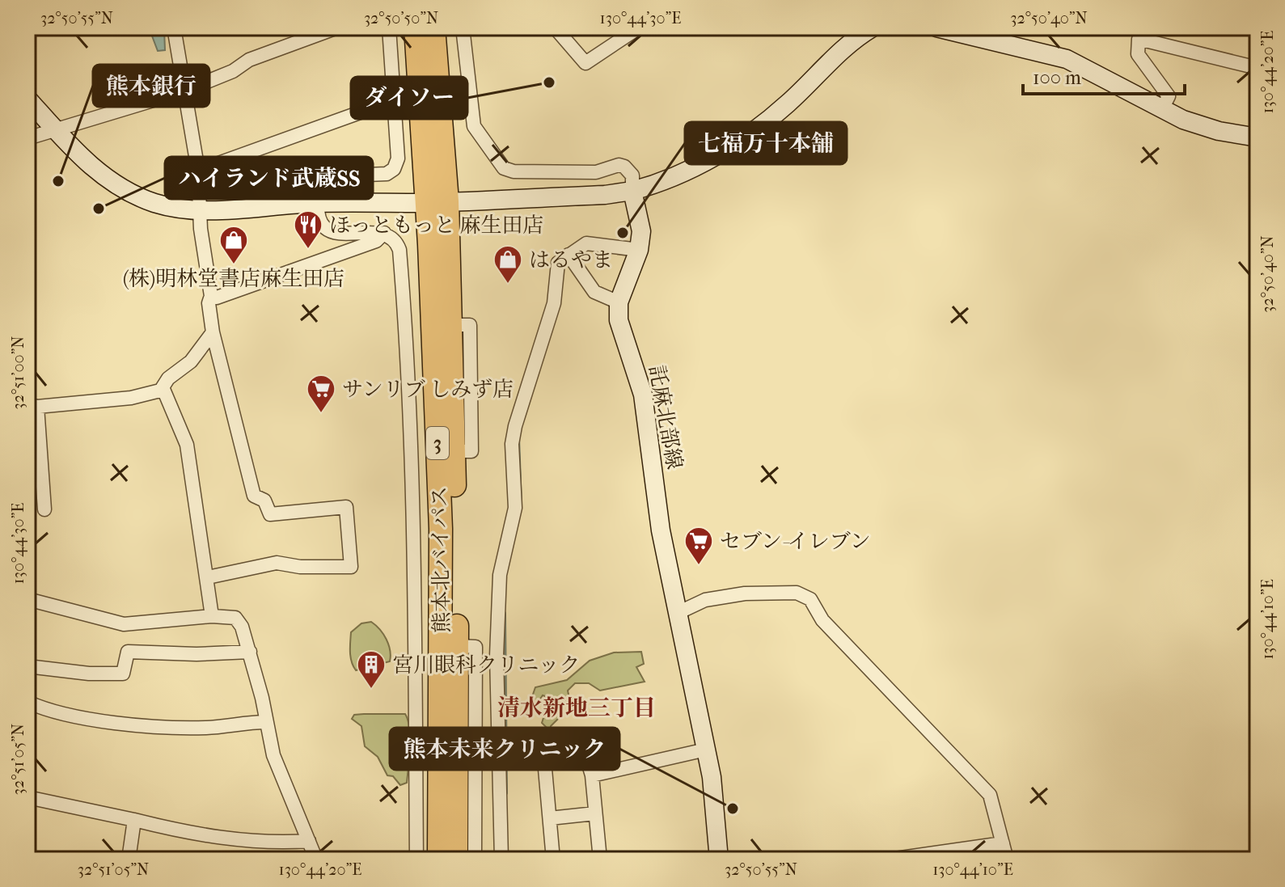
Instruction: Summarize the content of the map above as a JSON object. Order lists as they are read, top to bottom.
{
  "streets": {
    "highway": ["3", "熊本北バイパス"],
    "street": ["託麻北部線"]
  },
  "districts": ["清水新地三丁目"],
  "places": {
    "other": [
      "ダイソー",
      "熊本銀行",
      "ハイランド武蔵SS",
      "七福万十本舗",
      "熊本未来クリニック"
    ],
    "restaurant": ["ほっともっと 麻生田店"],
    "shop": ["(株)明林堂書店麻生田店", "はるやま"],
    "supermarket": ["サンリブ しみず店", "セブン-イレブン"],
    "building": ["宮川眼科クリニック"]
  },
  "scale_bar": "100 m",
  "coordinates": [
    "32°50'55\"N",
    "32°50'50\"N",
    "130°44'30\"E",
    "32°50'40\"N",
    "130°44'20\"E",
    "32°51'00\"N",
    "130°44'10\"E",
    "32°51'05\"N"
  ]
}
